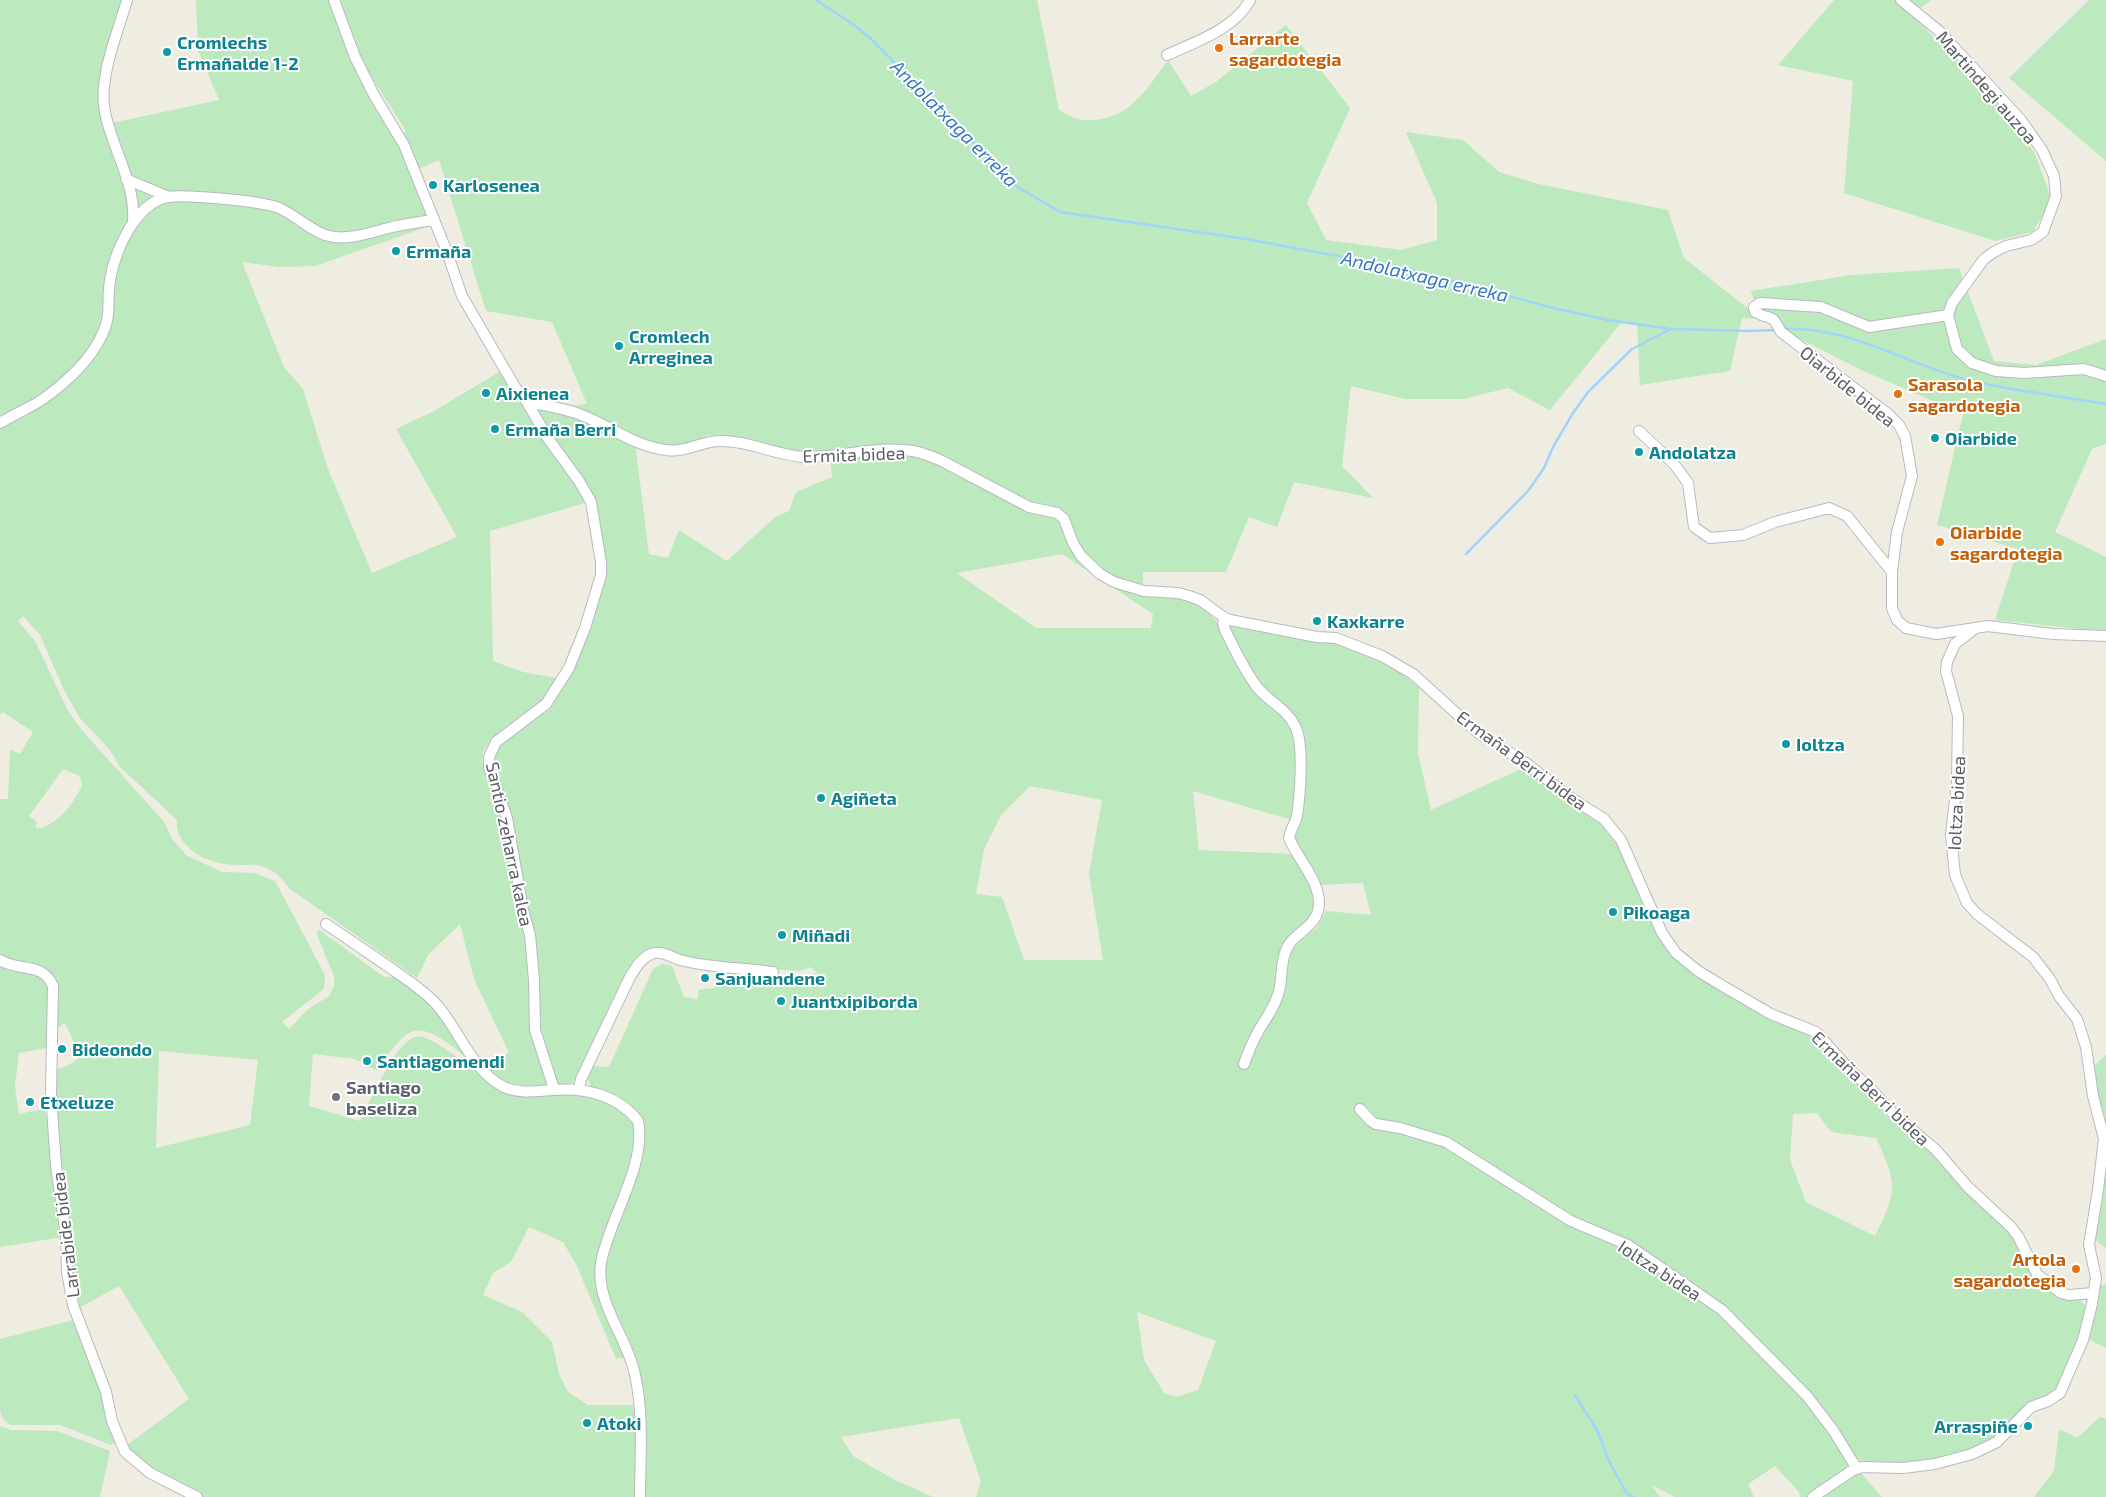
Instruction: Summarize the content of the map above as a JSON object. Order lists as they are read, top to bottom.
{
  "streets": {
    "street": [
      "Martindegi auzoa",
      "Oiarbide bidea",
      "Ermita bidea",
      "Ermaña Berri bidea",
      "Ioltza bidea",
      "Santio zeharra kalea",
      "Larrabide bidea"
    ]
  },
  "crossings": [
    ["Martindegi auzoa", "Oiarbide bidea"],
    ["Oiarbide bidea", "Ioltza bidea"],
    ["Ermita bidea", "Ermaña Berri bidea"],
    ["Ermita bidea", "Santio zeharra kalea"],
    ["Ermaña Berri bidea", "Ioltza bidea"]
  ],
  "water": ["Andolatxaga erreka"],
  "places": [
    "Larrarte sagardotegia",
    "Cromlechs Ermañalde 1-2",
    "Karlosenea",
    "Ermaña",
    "Cromlech Arreginea",
    "Aixienea",
    "Sarasola sagardotegia",
    "Ermaña Berri",
    "Oiarbide",
    "Andolatza",
    "Oiarbide sagardotegia",
    "Kaxkarre",
    "Ioltza",
    "Agiñeta",
    "Pikoaga",
    "Miñadi",
    "Sanjuandene",
    "Juantxipiborda",
    "Bideondo",
    "Santiagomendi",
    "Santiago baseliza",
    "Etxeluze",
    "Artola sagardotegia",
    "Atoki",
    "Arraspiñe"
  ]
}
